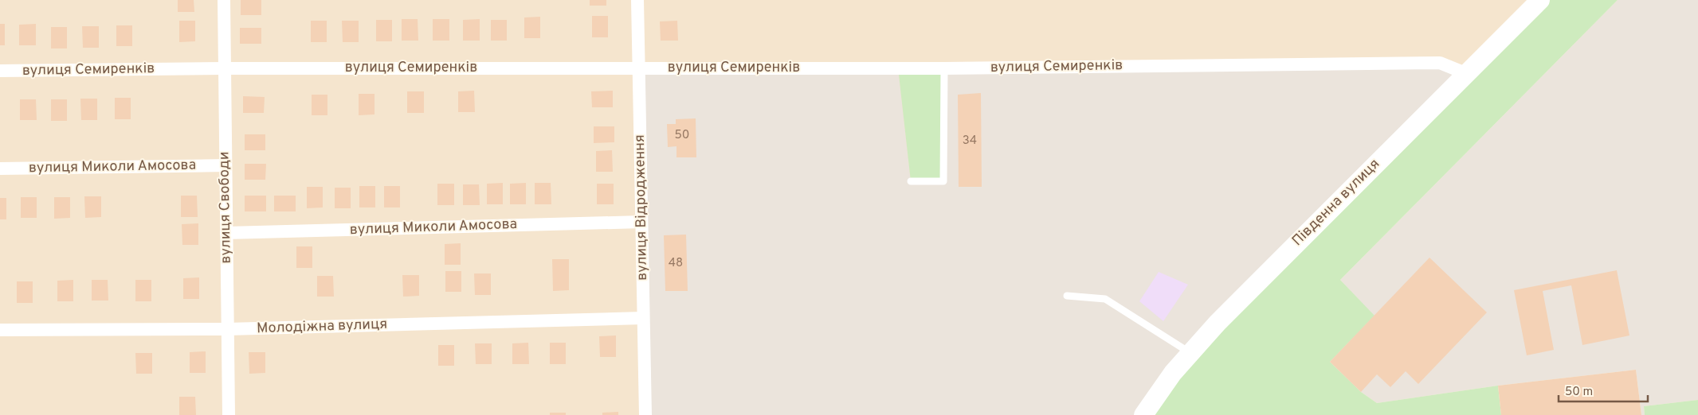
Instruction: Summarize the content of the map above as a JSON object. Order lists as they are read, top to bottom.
{
  "streets": {
    "main road": ["Південна вулиця"],
    "street": [
      "вулиця Семиренків",
      "вулиця Миколи Амосова",
      "вулиця Свободи",
      "вулиця Відродження",
      "Молодіжна вулиця"
    ]
  },
  "crossings": [
    ["вулиця Семиренків", "Південна вулиця"],
    ["вулиця Семиренків", "вулиця Свободи"],
    ["вулиця Семиренків", "вулиця Відродження"],
    ["вулиця Миколи Амосова", "вулиця Свободи"],
    ["вулиця Миколи Амосова", "вулиця Відродження"],
    ["вулиця Свободи", "Молодіжна вулиця"],
    ["вулиця Відродження", "Молодіжна вулиця"]
  ],
  "house_numbers": ["50", "34", "48"],
  "scale_bar": "50 m"
}
